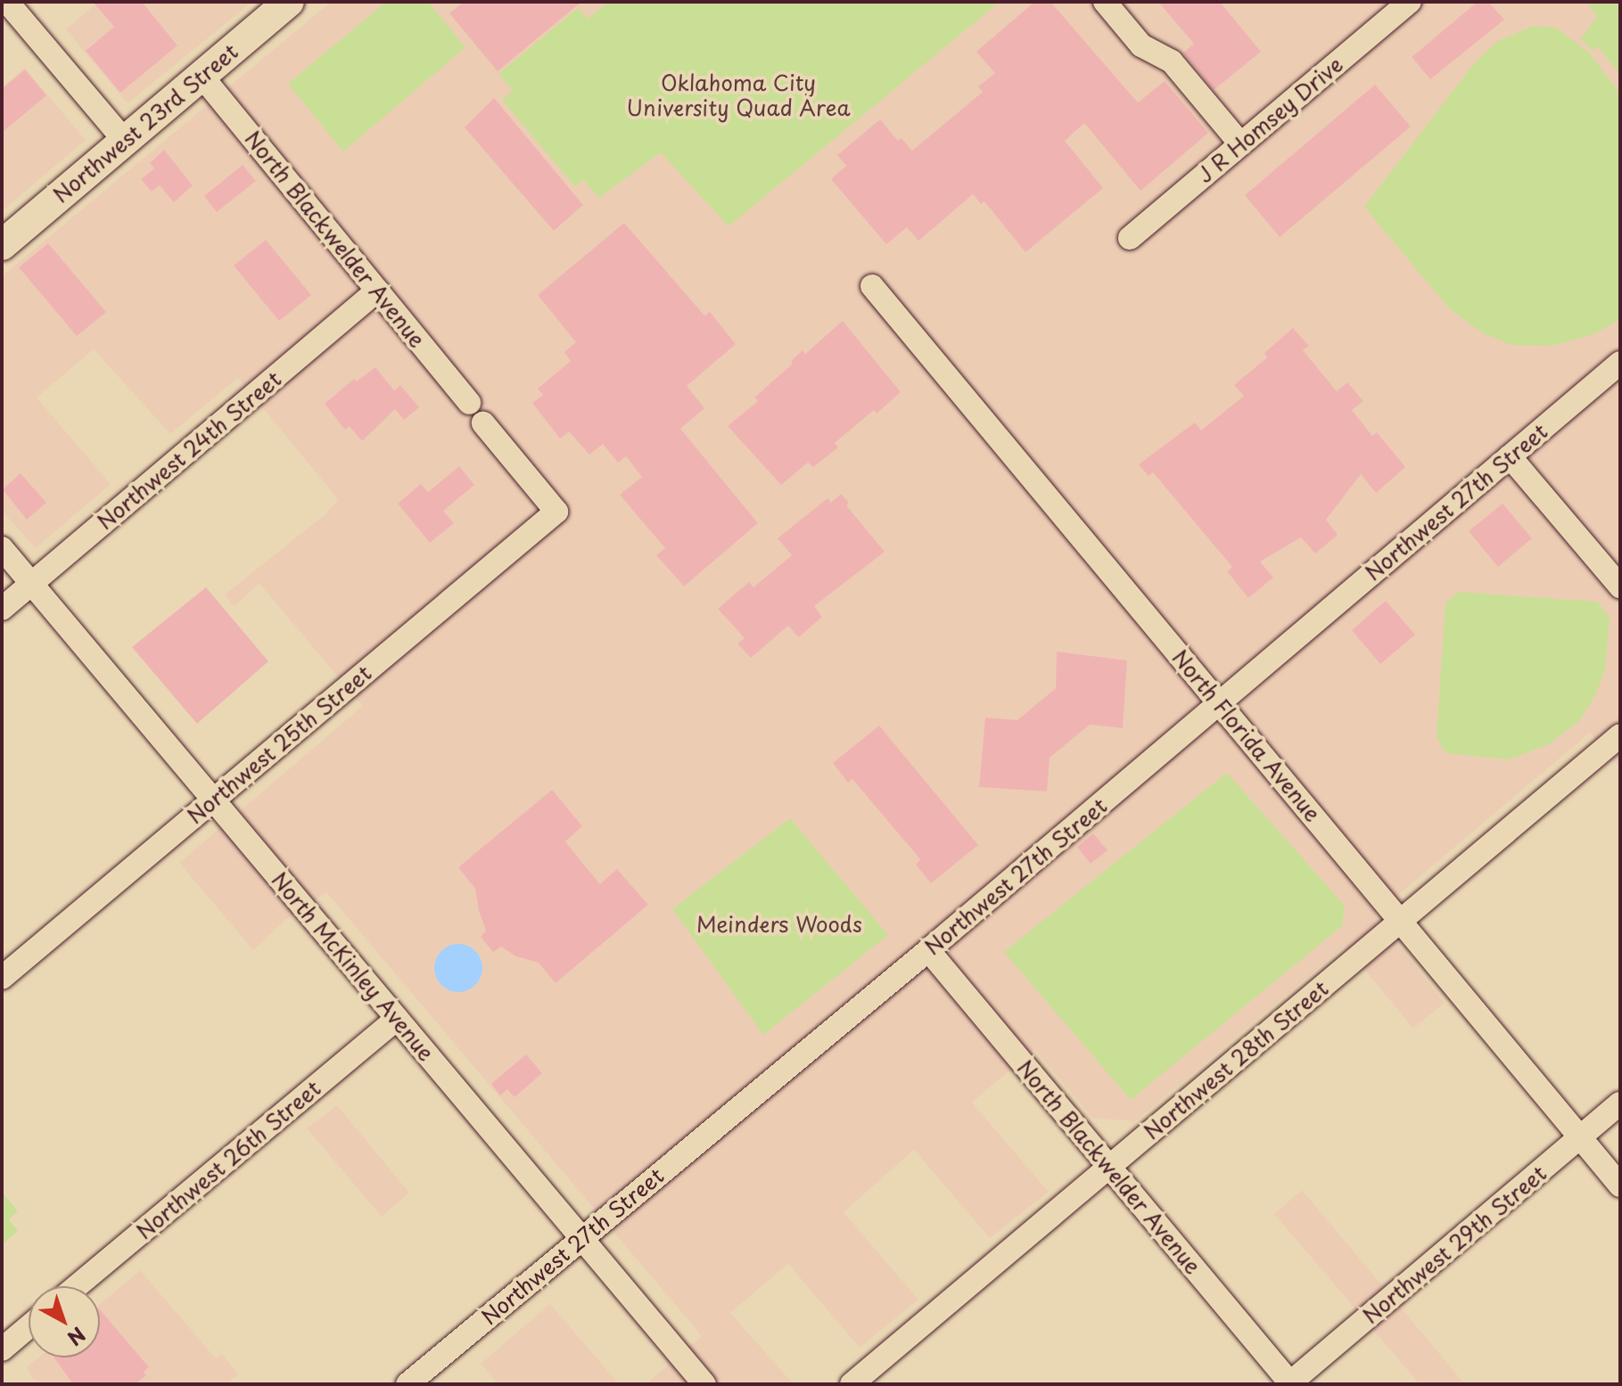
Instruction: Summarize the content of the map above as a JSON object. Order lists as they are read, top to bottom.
{
  "streets": {
    "main road": ["Northwest 23rd Street"],
    "street": [
      "J R Homsey Drive",
      "North Blackwelder Avenue",
      "Northwest 24th Street",
      "Northwest 27th Street",
      "North Florida Avenue",
      "Northwest 25th Street",
      "North McKinley Avenue",
      "Northwest 28th Street",
      "Northwest 26th Street",
      "Northwest 29th Street"
    ]
  },
  "crossings": [
    ["Northwest 23rd Street", "North Blackwelder Avenue"],
    ["North Blackwelder Avenue", "Northwest 24th Street"],
    ["North Blackwelder Avenue", "Northwest 27th Street"],
    ["North Blackwelder Avenue", "Northwest 28th Street"],
    ["North Blackwelder Avenue", "Northwest 29th Street"],
    ["Northwest 24th Street", "North McKinley Avenue"],
    ["Northwest 27th Street", "North Florida Avenue"],
    ["Northwest 27th Street", "North McKinley Avenue"],
    ["North Florida Avenue", "Northwest 28th Street"],
    ["North Florida Avenue", "Northwest 29th Street"],
    ["Northwest 25th Street", "North McKinley Avenue"],
    ["North McKinley Avenue", "Northwest 26th Street"]
  ],
  "parks": ["Oklahoma City University Quad Area", "Meinders Woods"],
  "north": "bottom right"
}
